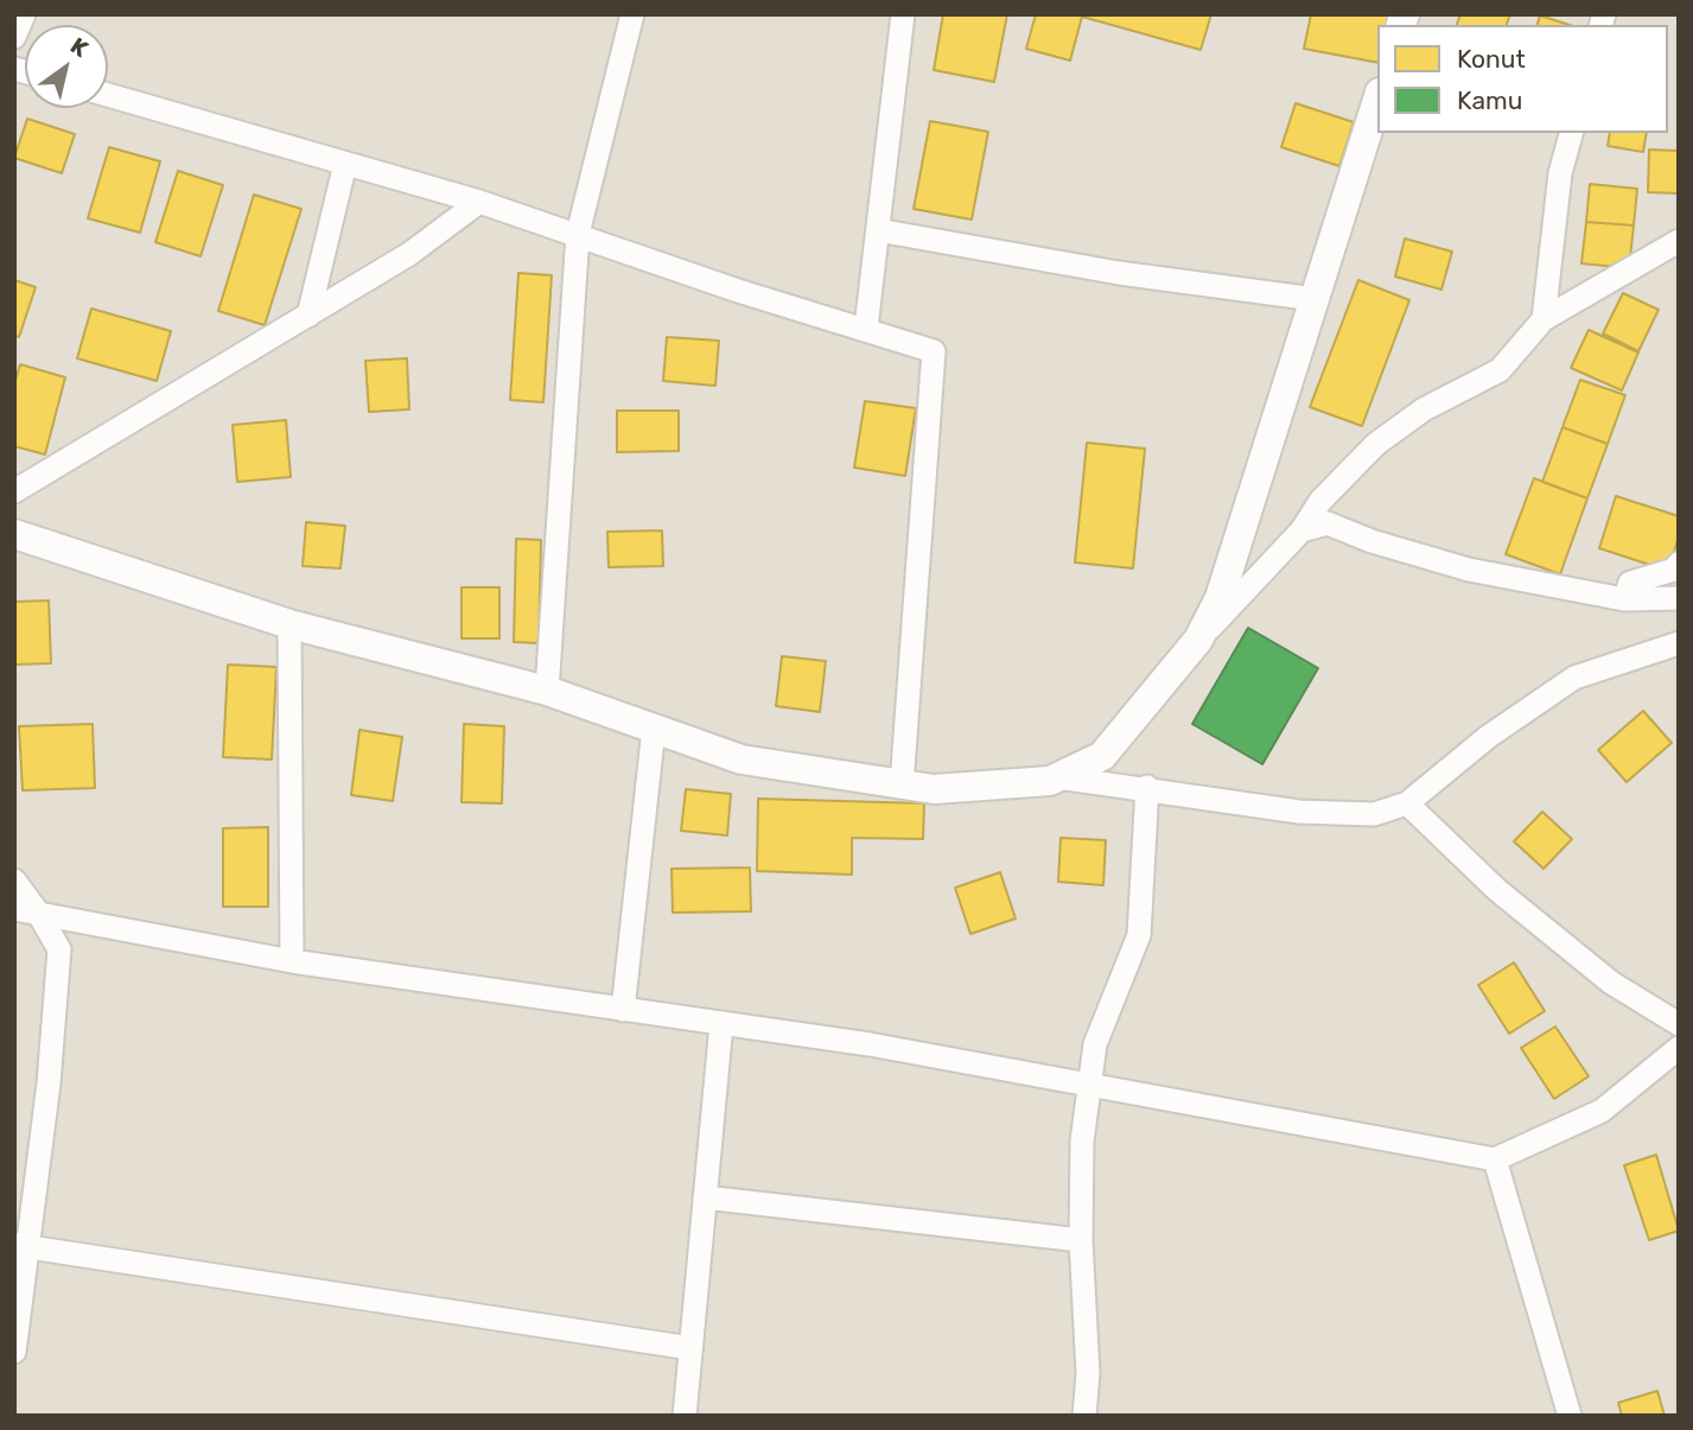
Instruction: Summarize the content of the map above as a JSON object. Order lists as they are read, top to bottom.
{
  "legend": ["Konut", "Kamu"],
  "north": "top right"
}
